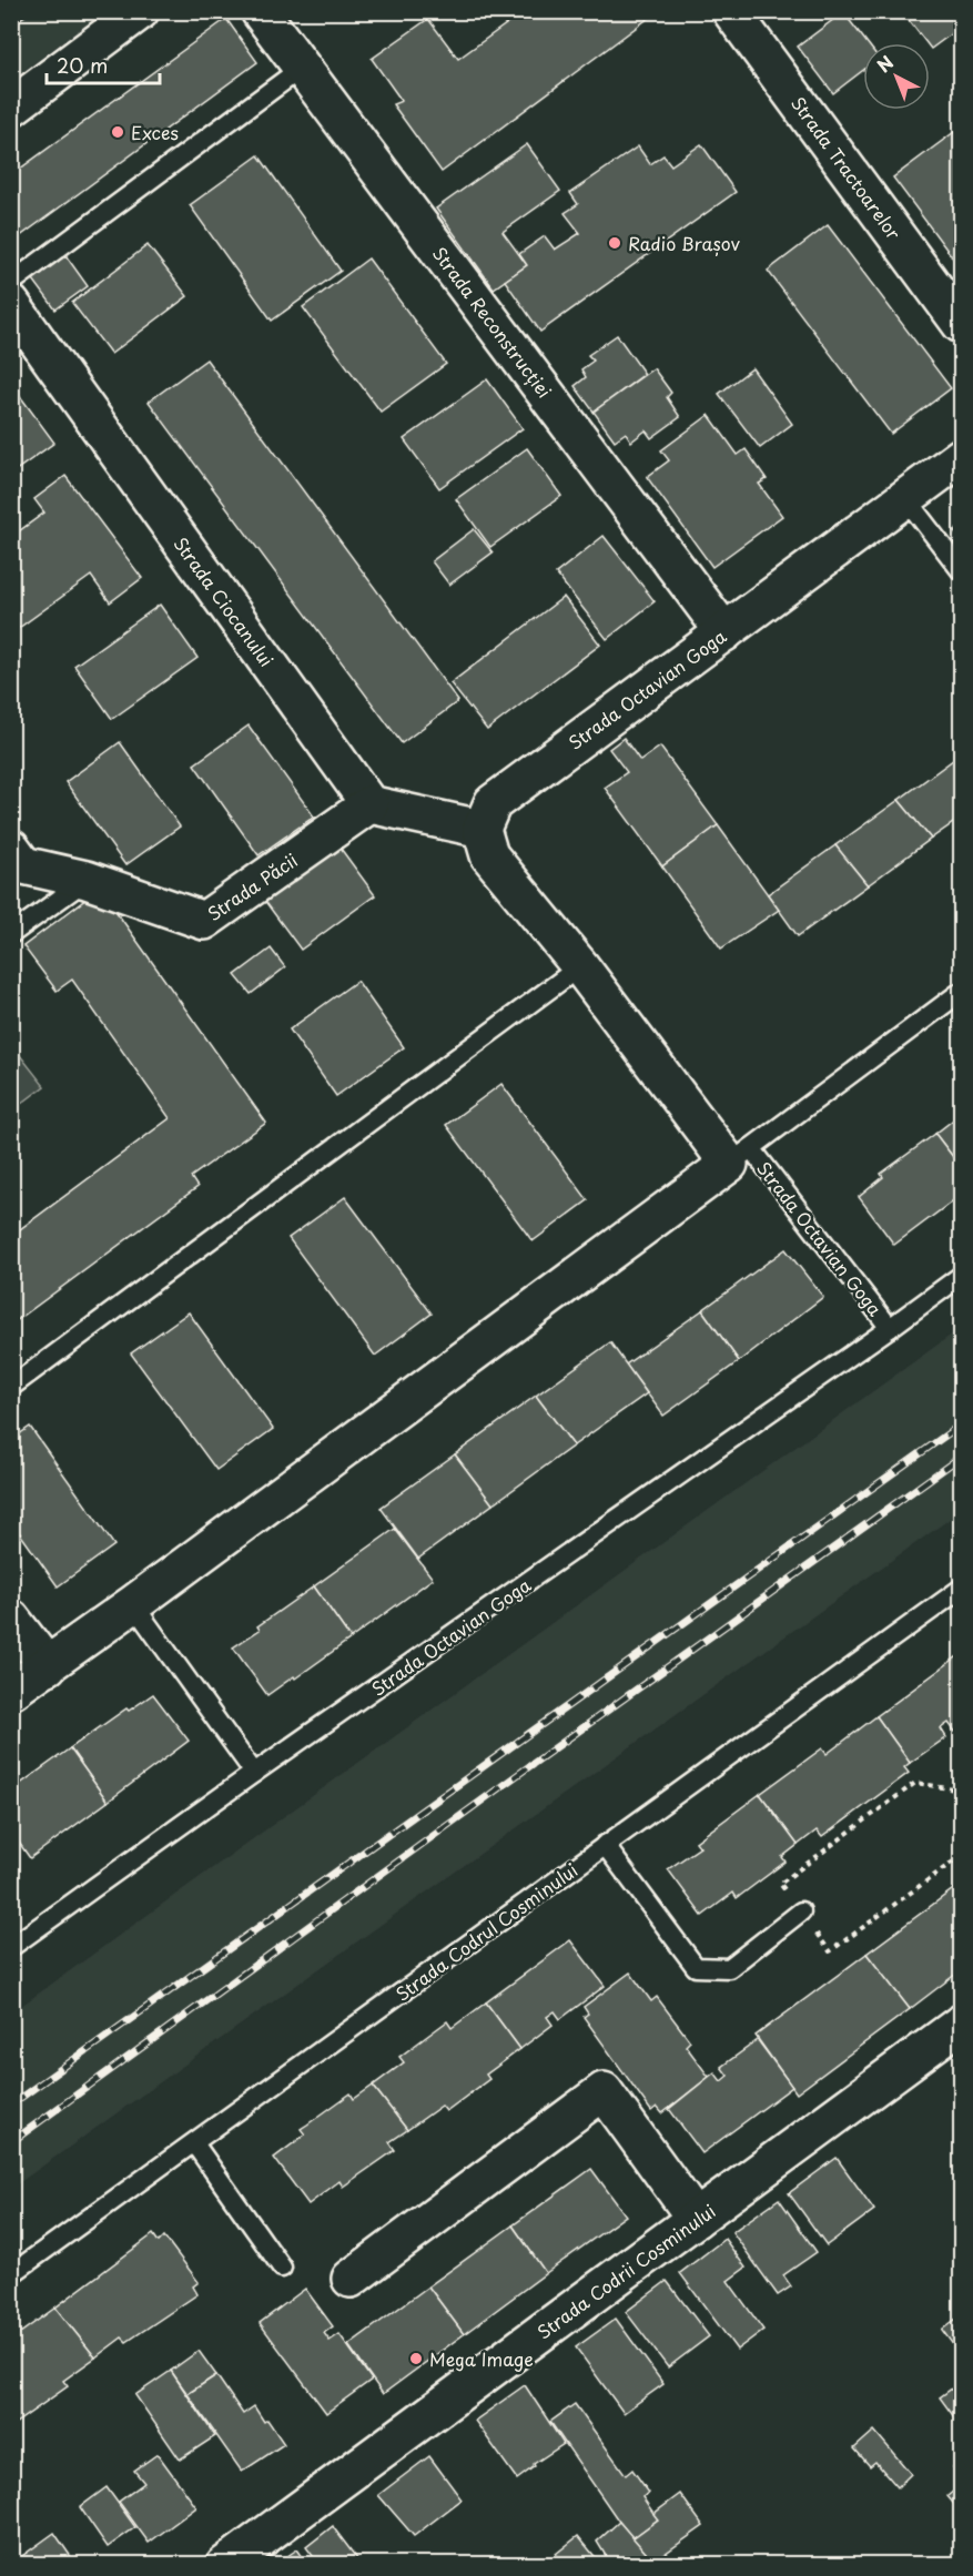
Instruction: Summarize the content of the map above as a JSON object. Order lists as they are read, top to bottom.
{
  "streets": {
    "street": [
      "Strada Tractoarelor",
      "Strada Reconstrucției",
      "Strada Ciocanului",
      "Strada Octavian Goga",
      "Strada Păcii",
      "Strada Codrii Cosminului"
    ],
    "lane": ["Strada Codrul Cosminului"]
  },
  "crossings": [
    ["Strada Reconstrucției", "Strada Octavian Goga"],
    ["Strada Ciocanului", "Strada Păcii"]
  ],
  "places": ["Exces", "Radio Brașov", "Mega Image"],
  "scale_bar": "20 m",
  "north": "top left"
}
